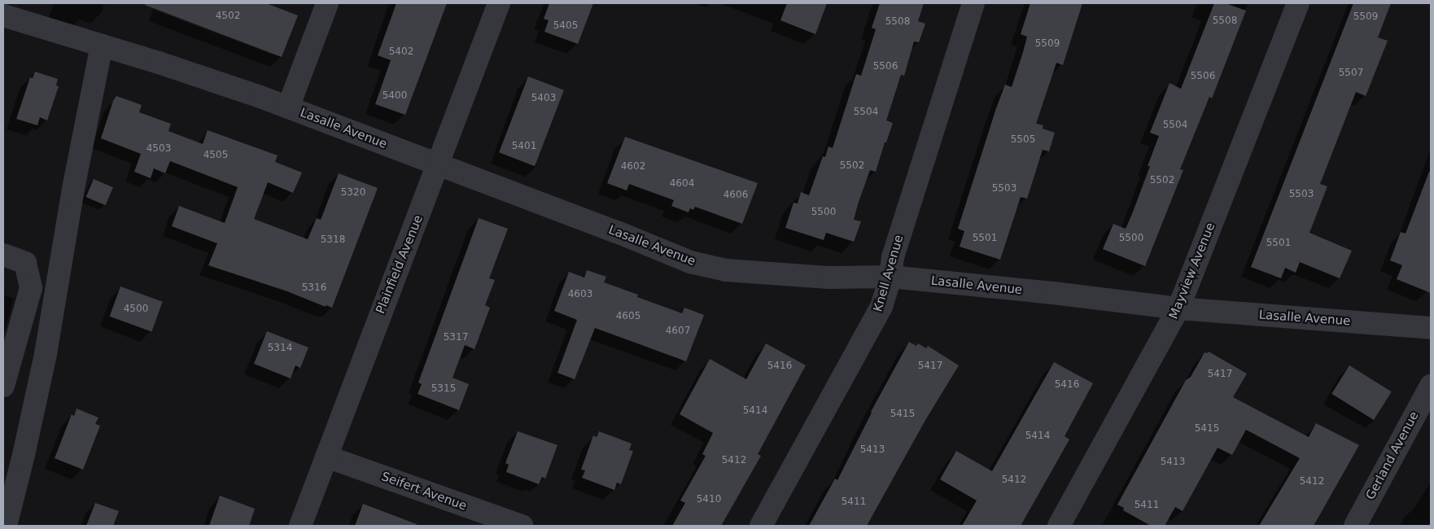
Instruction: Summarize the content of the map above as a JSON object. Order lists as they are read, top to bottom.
{
  "streets": {
    "street": [
      "Lasalle Avenue",
      "Plainfield Avenue",
      "Mayview Avenue",
      "Knell Avenue",
      "Gerland Avenue",
      "Seifert Avenue"
    ]
  },
  "crossings": [
    ["Lasalle Avenue", "Plainfield Avenue"],
    ["Lasalle Avenue", "Mayview Avenue"],
    ["Lasalle Avenue", "Knell Avenue"],
    ["Plainfield Avenue", "Seifert Avenue"]
  ],
  "house_numbers": [
    "4502",
    "5509",
    "5508",
    "5508",
    "5405",
    "5509",
    "5402",
    "5506",
    "5507",
    "5506",
    "5400",
    "5403",
    "5504",
    "5504",
    "5505",
    "5401",
    "4503",
    "4505",
    "5502",
    "4602",
    "5502",
    "4604",
    "5503",
    "5320",
    "5503",
    "4606",
    "5500",
    "5501",
    "5500",
    "5318",
    "5501",
    "5316",
    "4603",
    "4500",
    "4605",
    "4607",
    "5317",
    "5314",
    "5416",
    "5417",
    "5417",
    "5416",
    "5315",
    "5414",
    "5415",
    "5415",
    "5414",
    "5413",
    "5412",
    "5413",
    "5412",
    "5412",
    "5410",
    "5411",
    "5411"
  ]
}
